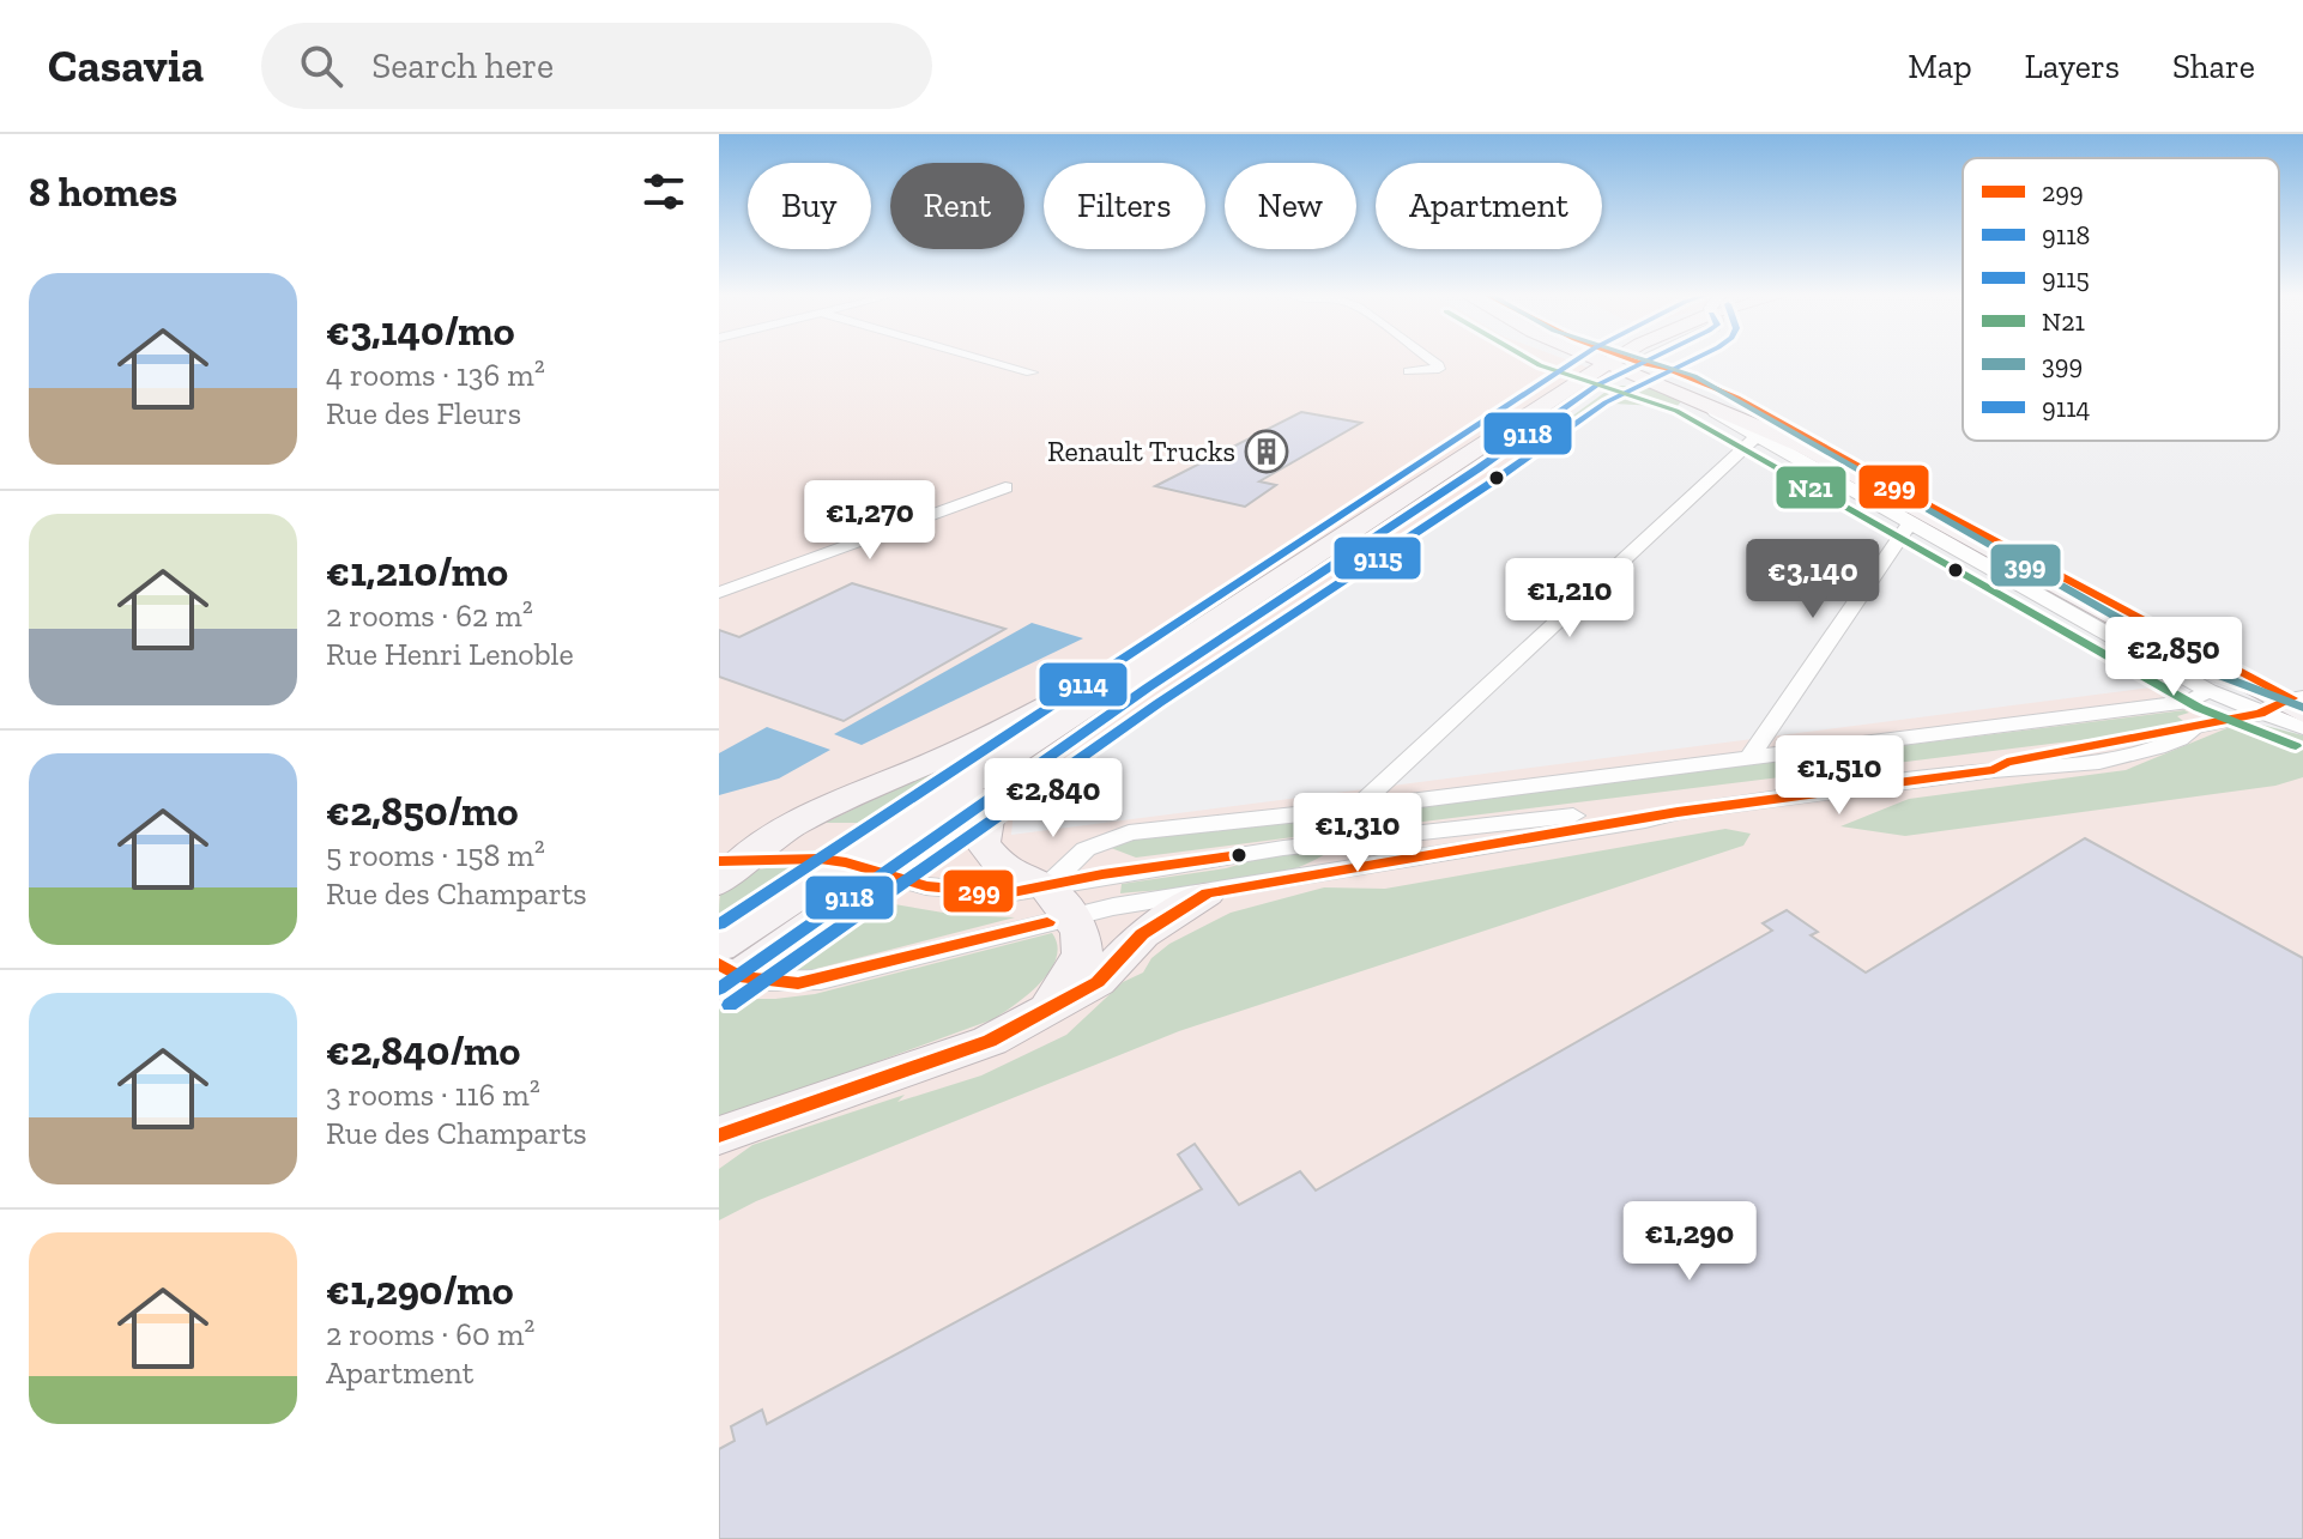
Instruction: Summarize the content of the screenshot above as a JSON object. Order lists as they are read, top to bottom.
{
  "places": {
    "building": ["Renault Trucks"]
  },
  "lines": [
    "transit line 299",
    "transit line 9118",
    "transit line 9115",
    "transit line N21",
    "transit line 399",
    "transit line 9114"
  ],
  "legend": [
    "299",
    "9118",
    "9115",
    "N21",
    "399",
    "9114"
  ],
  "page": {
    "header": "Casavia",
    "search": "Search here",
    "nav": ["Map", "Layers", "Share"],
    "heading": "8 homes",
    "chip": [
      "Buy",
      "Rent",
      "Filters",
      "New",
      "Apartment"
    ],
    "list": [
      {
        "name": "€3,140/mo",
        "note": "4 rooms · 136 m² · Rue des Fleurs"
      },
      {
        "name": "€1,210/mo",
        "note": "2 rooms · 62 m² · Rue Henri Lenoble"
      },
      {
        "name": "€2,850/mo",
        "note": "5 rooms · 158 m² · Rue des Champarts"
      },
      {
        "name": "€2,840/mo",
        "note": "3 rooms · 116 m² · Rue des Champarts"
      },
      {
        "name": "€1,290/mo",
        "note": "2 rooms · 60 m² · Apartment"
      }
    ],
    "price": [
      "€1,270",
      "€3,140",
      "€1,210",
      "€2,850",
      "€1,510",
      "€2,840",
      "€1,310",
      "€1,290"
    ]
  }
}
